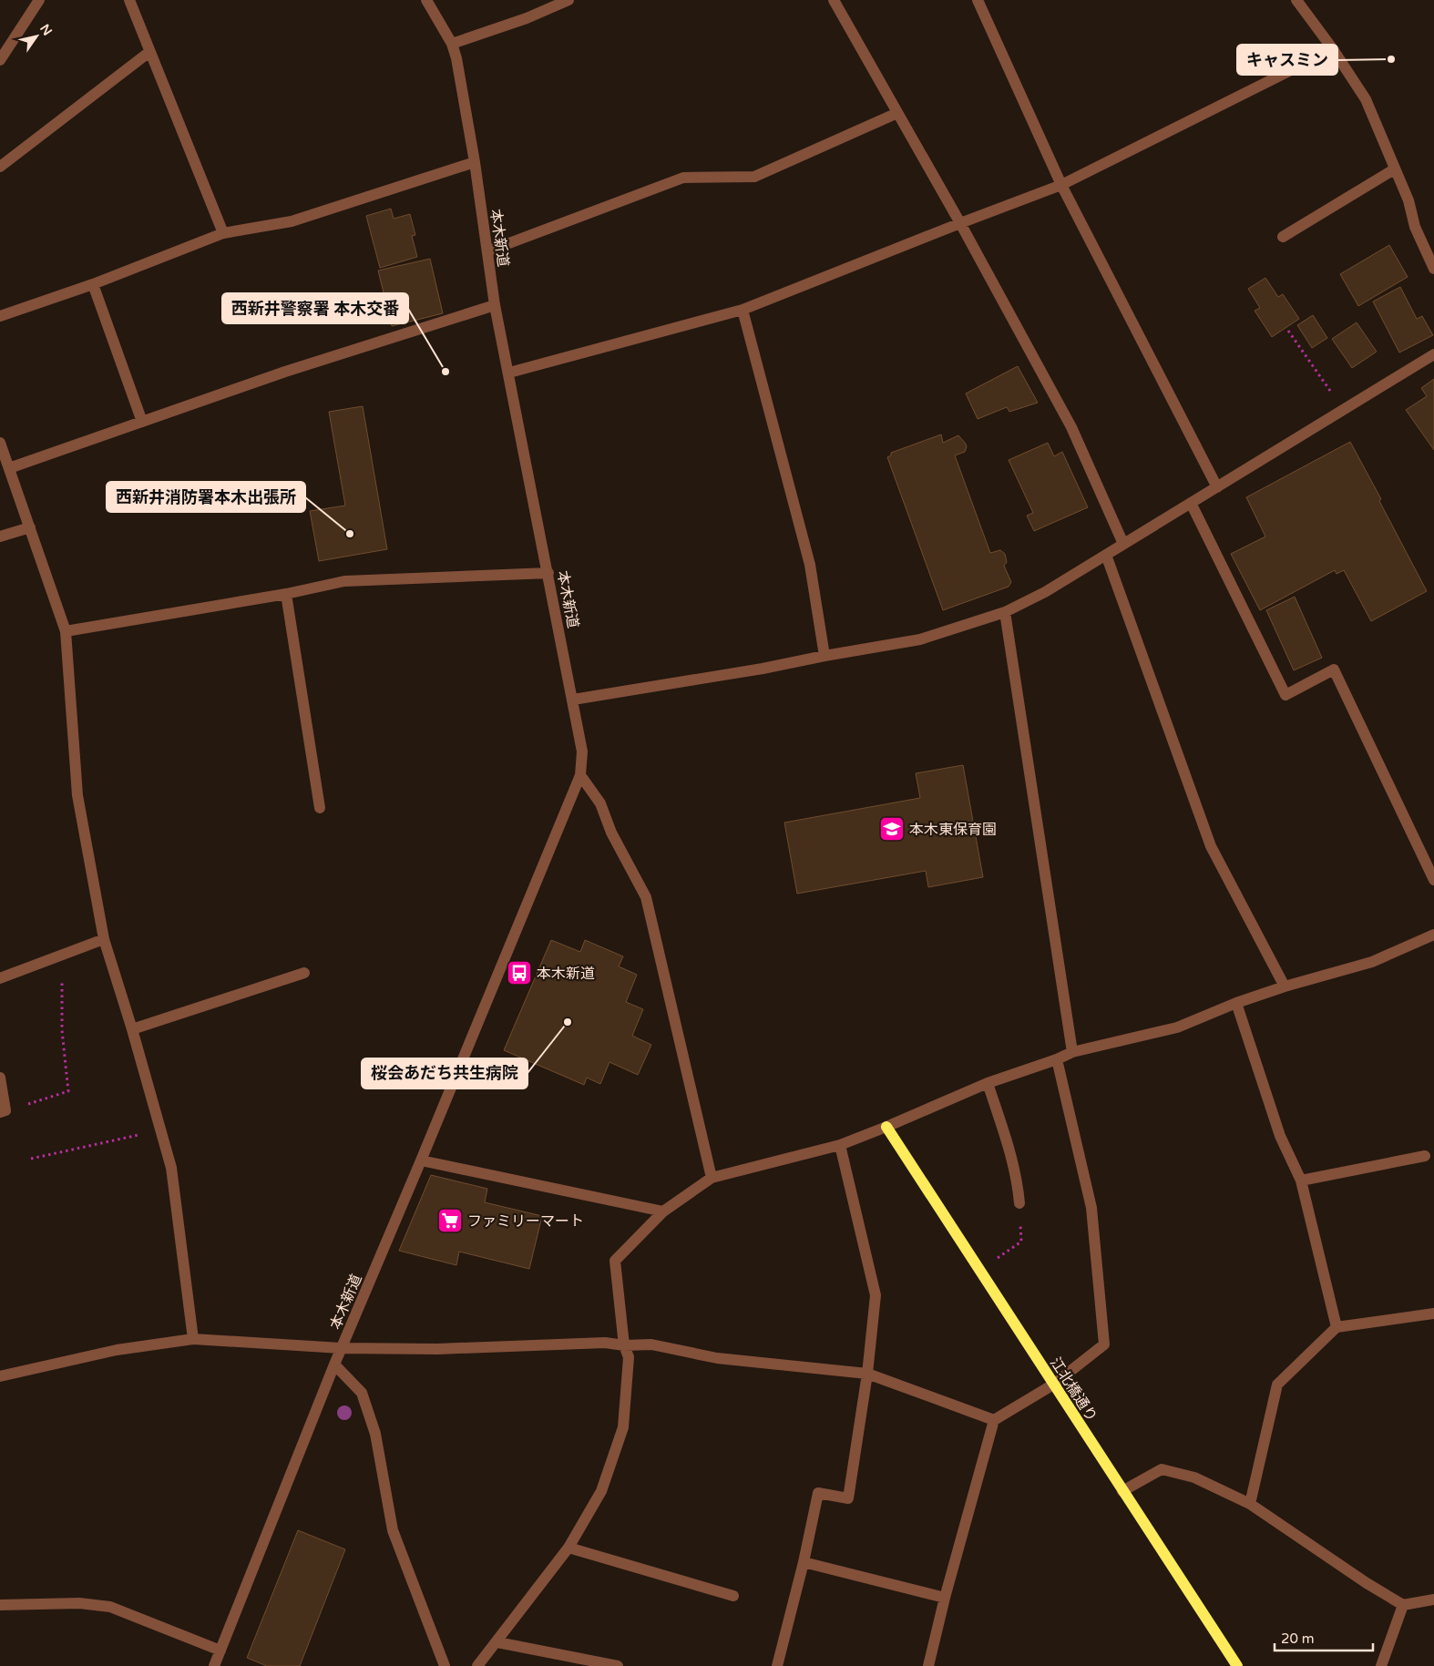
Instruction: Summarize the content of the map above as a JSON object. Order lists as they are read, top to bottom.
{
  "streets": {
    "main road": ["江北橋通り"],
    "street": ["本木新道"]
  },
  "places": {
    "other": [
      "キャスミン",
      "西新井警察署 本木交番",
      "西新井消防署本木出張所",
      "桜会あだち共生病院"
    ],
    "school or university": ["本木東保育園"],
    "bus stop": ["本木新道"],
    "supermarket": ["ファミリーマート"]
  },
  "scale_bar": "20 m",
  "north": "top right"
}
